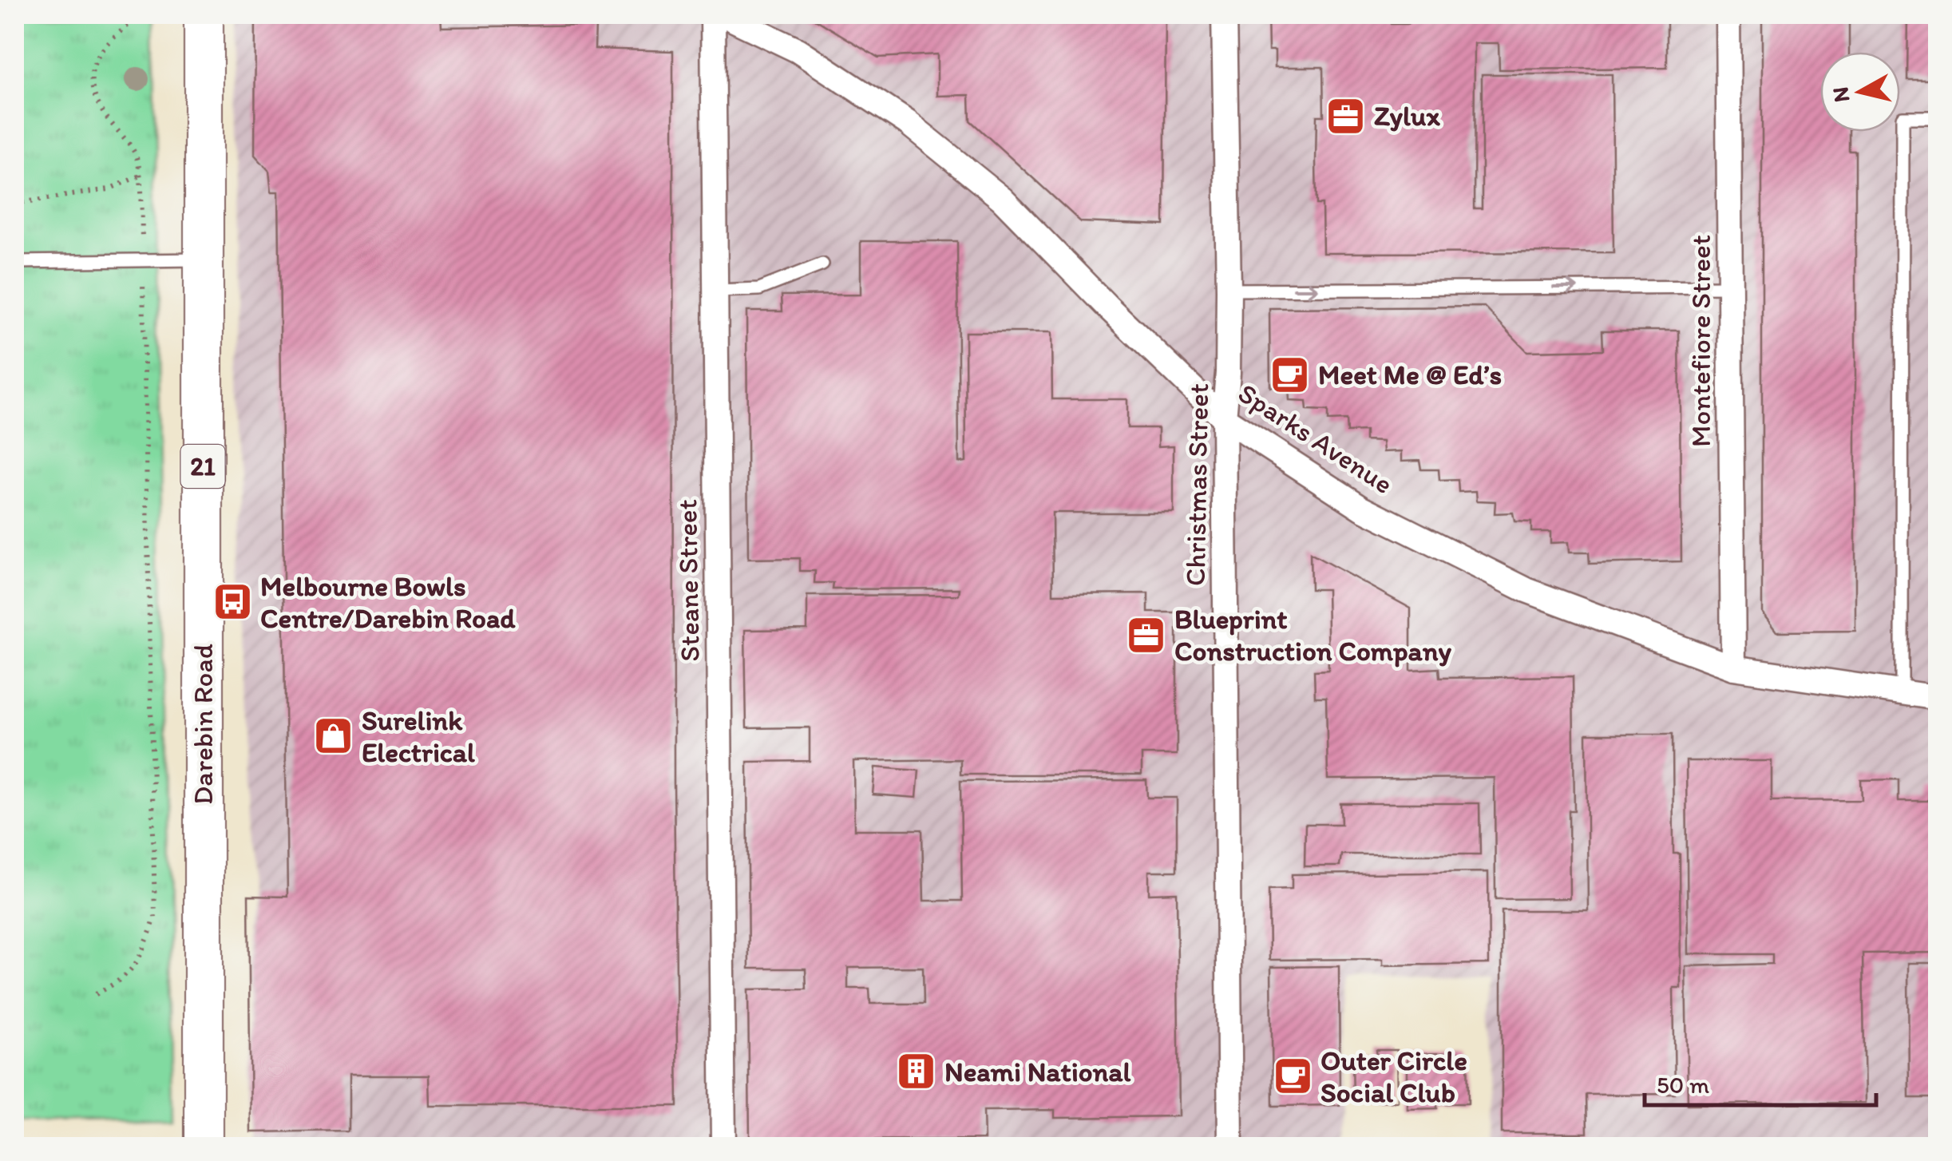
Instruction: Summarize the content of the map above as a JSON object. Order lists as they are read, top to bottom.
{
  "streets": {
    "main road": ["21", "Darebin Road"],
    "street": [
      "Montefiore Street",
      "Sparks Avenue",
      "Christmas Street",
      "Steane Street"
    ]
  },
  "crossings": [
    ["Montefiore Street", "Sparks Avenue"],
    ["Sparks Avenue", "Christmas Street"]
  ],
  "places": {
    "office": ["Zylux", "Blueprint Construction Company"],
    "cafe": ["Meet Me @ Ed’s", "Outer Circle Social Club"],
    "bus stop": ["Melbourne Bowls Centre/Darebin Road"],
    "shop": ["Surelink Electrical"],
    "building": ["Neami National"]
  },
  "scale_bar": "50 m",
  "north": "left"
}
